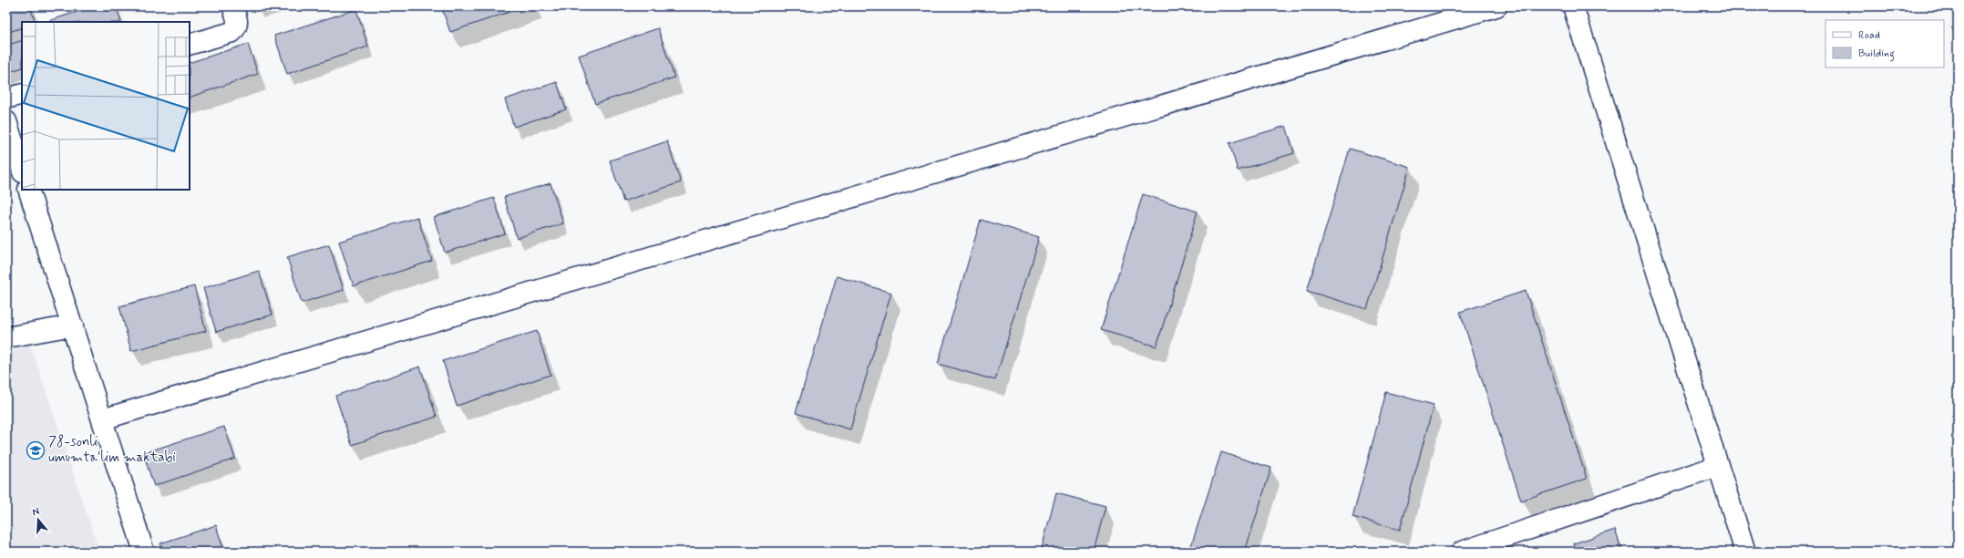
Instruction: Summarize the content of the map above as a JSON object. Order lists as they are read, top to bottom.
{
  "places": {
    "school or university": ["78-sonli umumta'lim maktabi"]
  },
  "legend": ["Road", "Building"],
  "north": "top"
}
